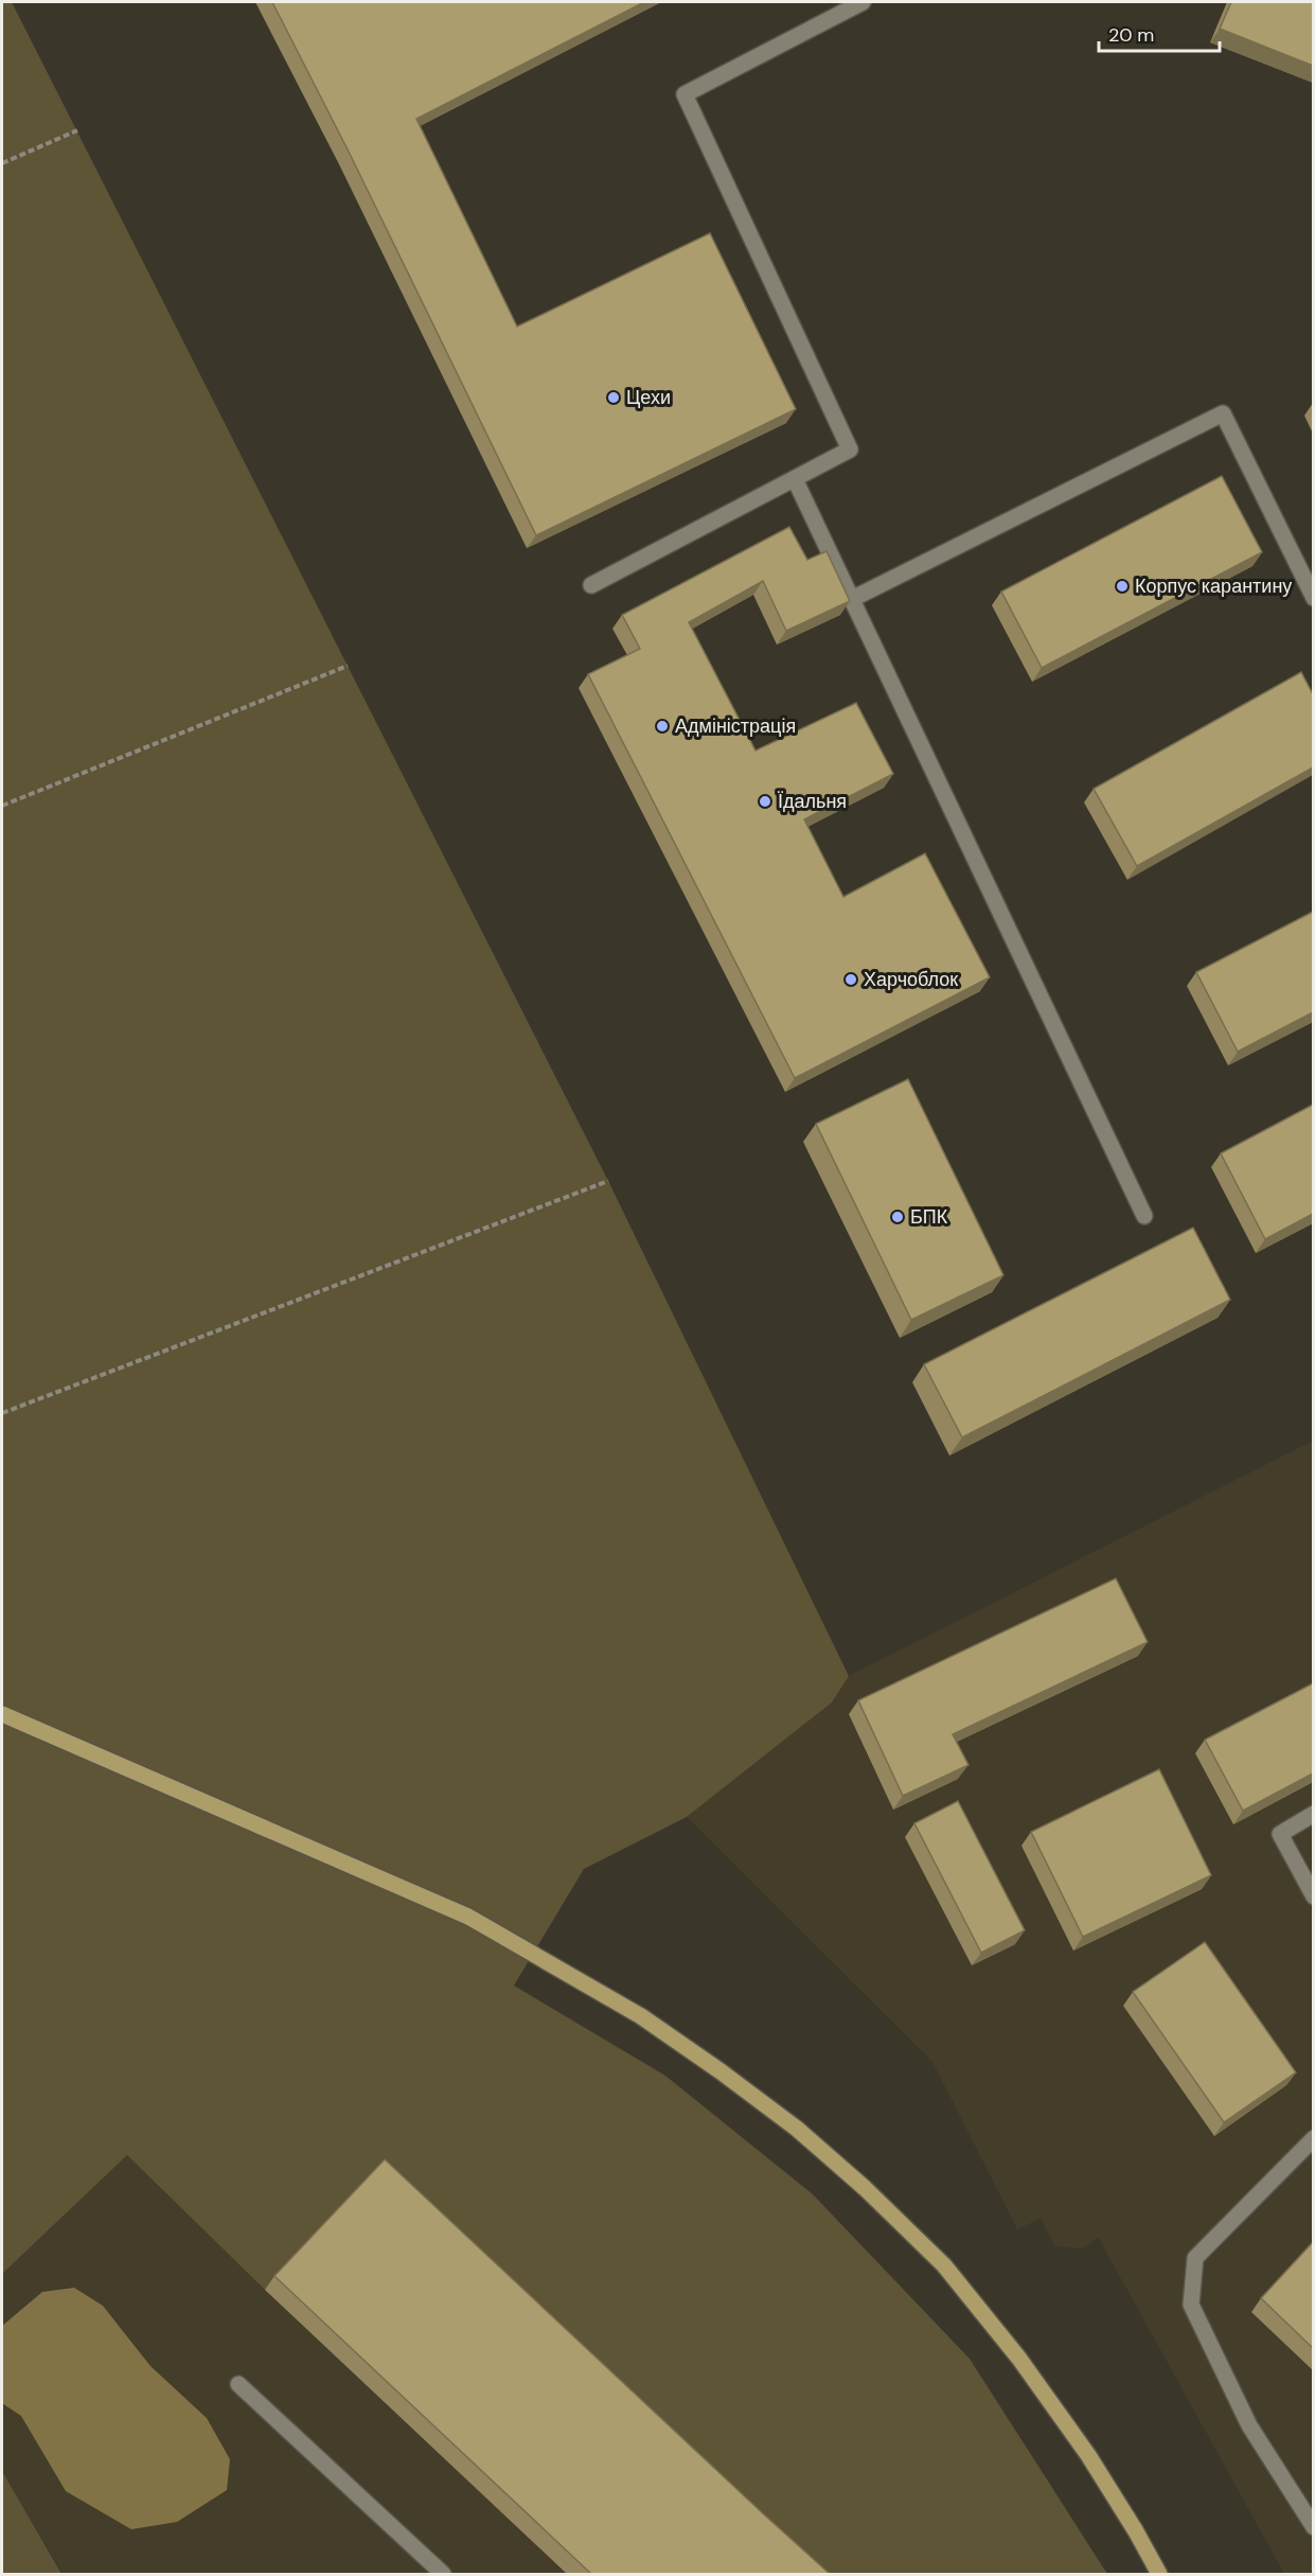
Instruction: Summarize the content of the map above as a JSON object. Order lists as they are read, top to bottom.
{
  "places": [
    "Цехи",
    "Корпус карантину",
    "Адміністрація",
    "Їдальня",
    "Харчоблок",
    "БПК"
  ],
  "scale_bar": "20 m"
}
